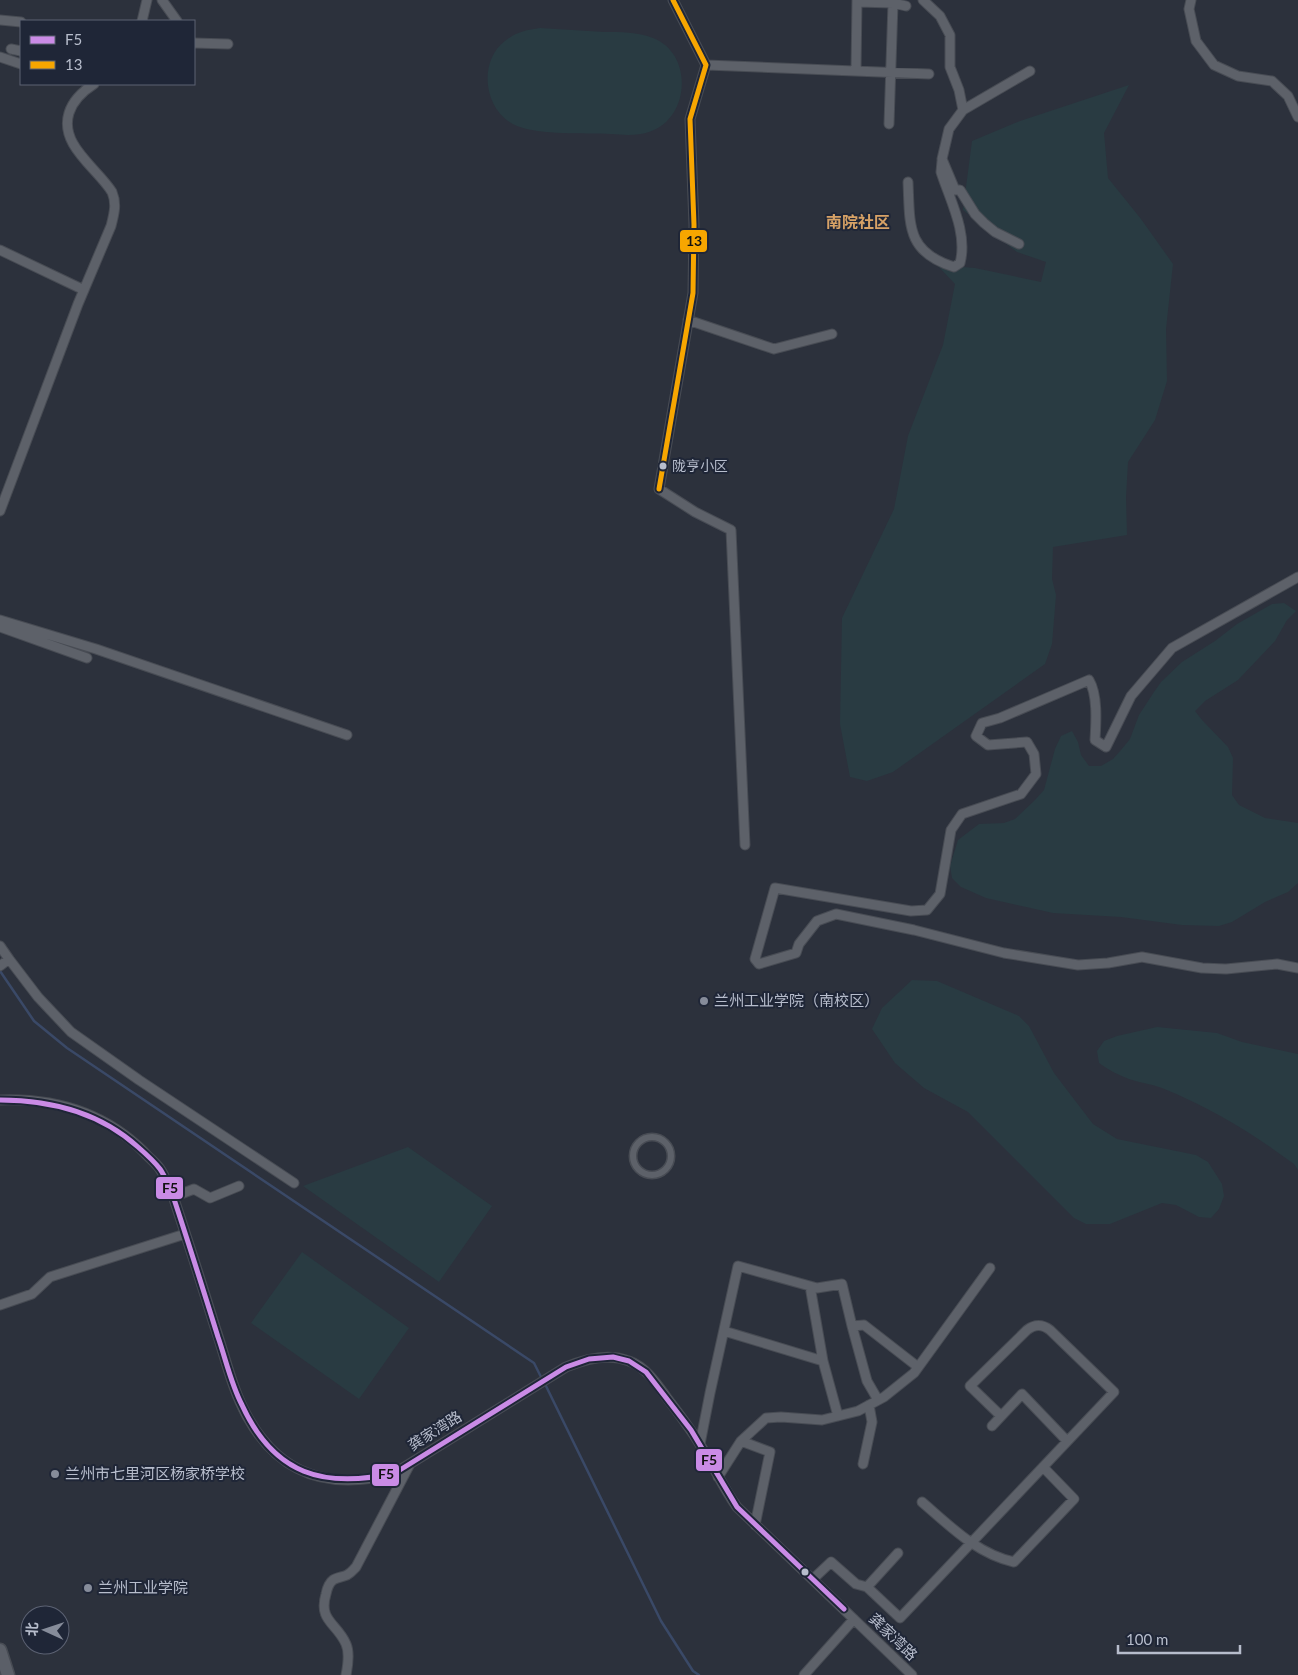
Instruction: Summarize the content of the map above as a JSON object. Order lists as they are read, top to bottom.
{
  "streets": {
    "street": ["龚家湾路"]
  },
  "districts": ["南院社区"],
  "places": [
    "陇亨小区",
    "兰州工业学院（南校区）",
    "兰州市七里河区杨家桥学校",
    "兰州工业学院"
  ],
  "lines": ["transit line 13", "transit line F5"],
  "legend": ["F5", "13"],
  "scale_bar": "100 m",
  "north": "left"
}
